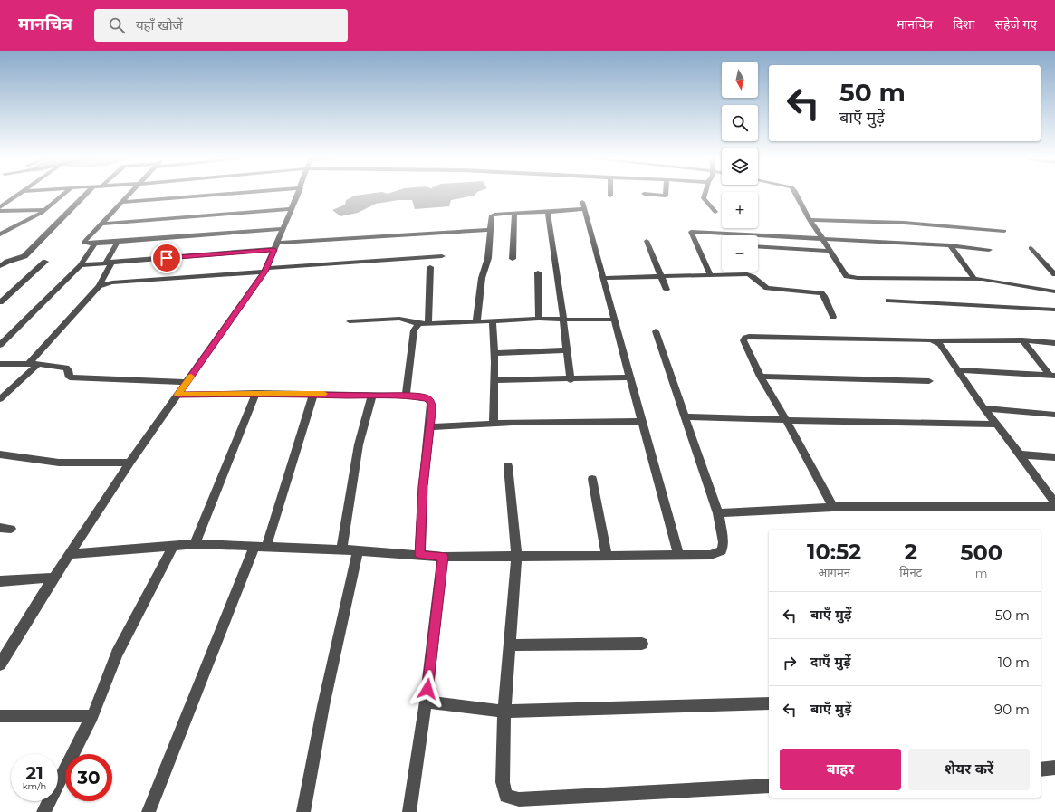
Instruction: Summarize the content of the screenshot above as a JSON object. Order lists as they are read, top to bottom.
{
  "north": "bottom",
  "page": {
    "header": "मानचित्र",
    "search": "यहाँ खोजें",
    "nav": ["मानचित्र", "दिशा", "सहेजे गए"],
    "map_buttons": ["+", "−"],
    "turn": ["50 m", "बाएँ मुड़ें"],
    "eta": [
      "10:52",
      "आगमन",
      "2",
      "मिनट",
      "500",
      "m"
    ],
    "list": [
      {
        "name": "बाएँ मुड़ें",
        "value": "50 m"
      },
      {
        "name": "दाएँ मुड़ें",
        "value": "10 m"
      },
      {
        "name": "बाएँ मुड़ें",
        "value": "90 m"
      }
    ],
    "buttons": ["बाहर", "शेयर करें"],
    "speed": "21 km/h",
    "limit": "30"
  }
}
